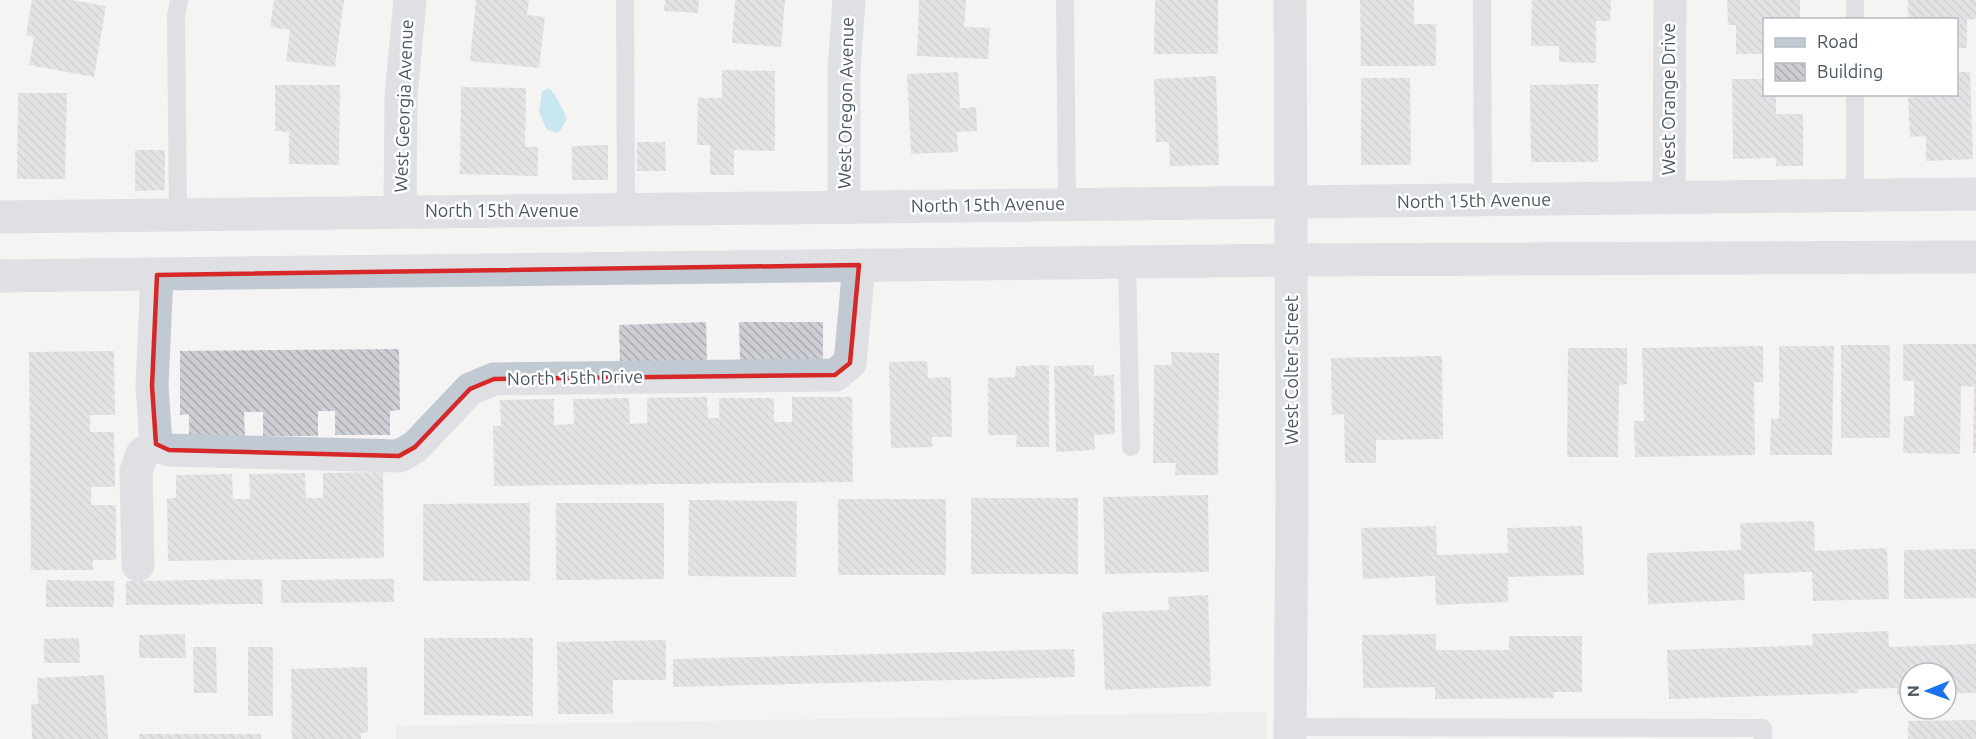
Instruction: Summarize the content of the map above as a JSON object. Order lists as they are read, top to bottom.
{
  "streets": {
    "street": [
      "West Orange Drive",
      "West Oregon Avenue",
      "West Georgia Avenue",
      "North 15th Avenue",
      "West Colter Street",
      "North 15th Drive"
    ]
  },
  "crossings": [
    ["West Orange Drive", "North 15th Avenue"],
    ["West Oregon Avenue", "North 15th Avenue"],
    ["West Georgia Avenue", "North 15th Avenue"],
    ["North 15th Avenue", "West Colter Street"]
  ],
  "legend": ["Road", "Building"],
  "north": "left"
}
